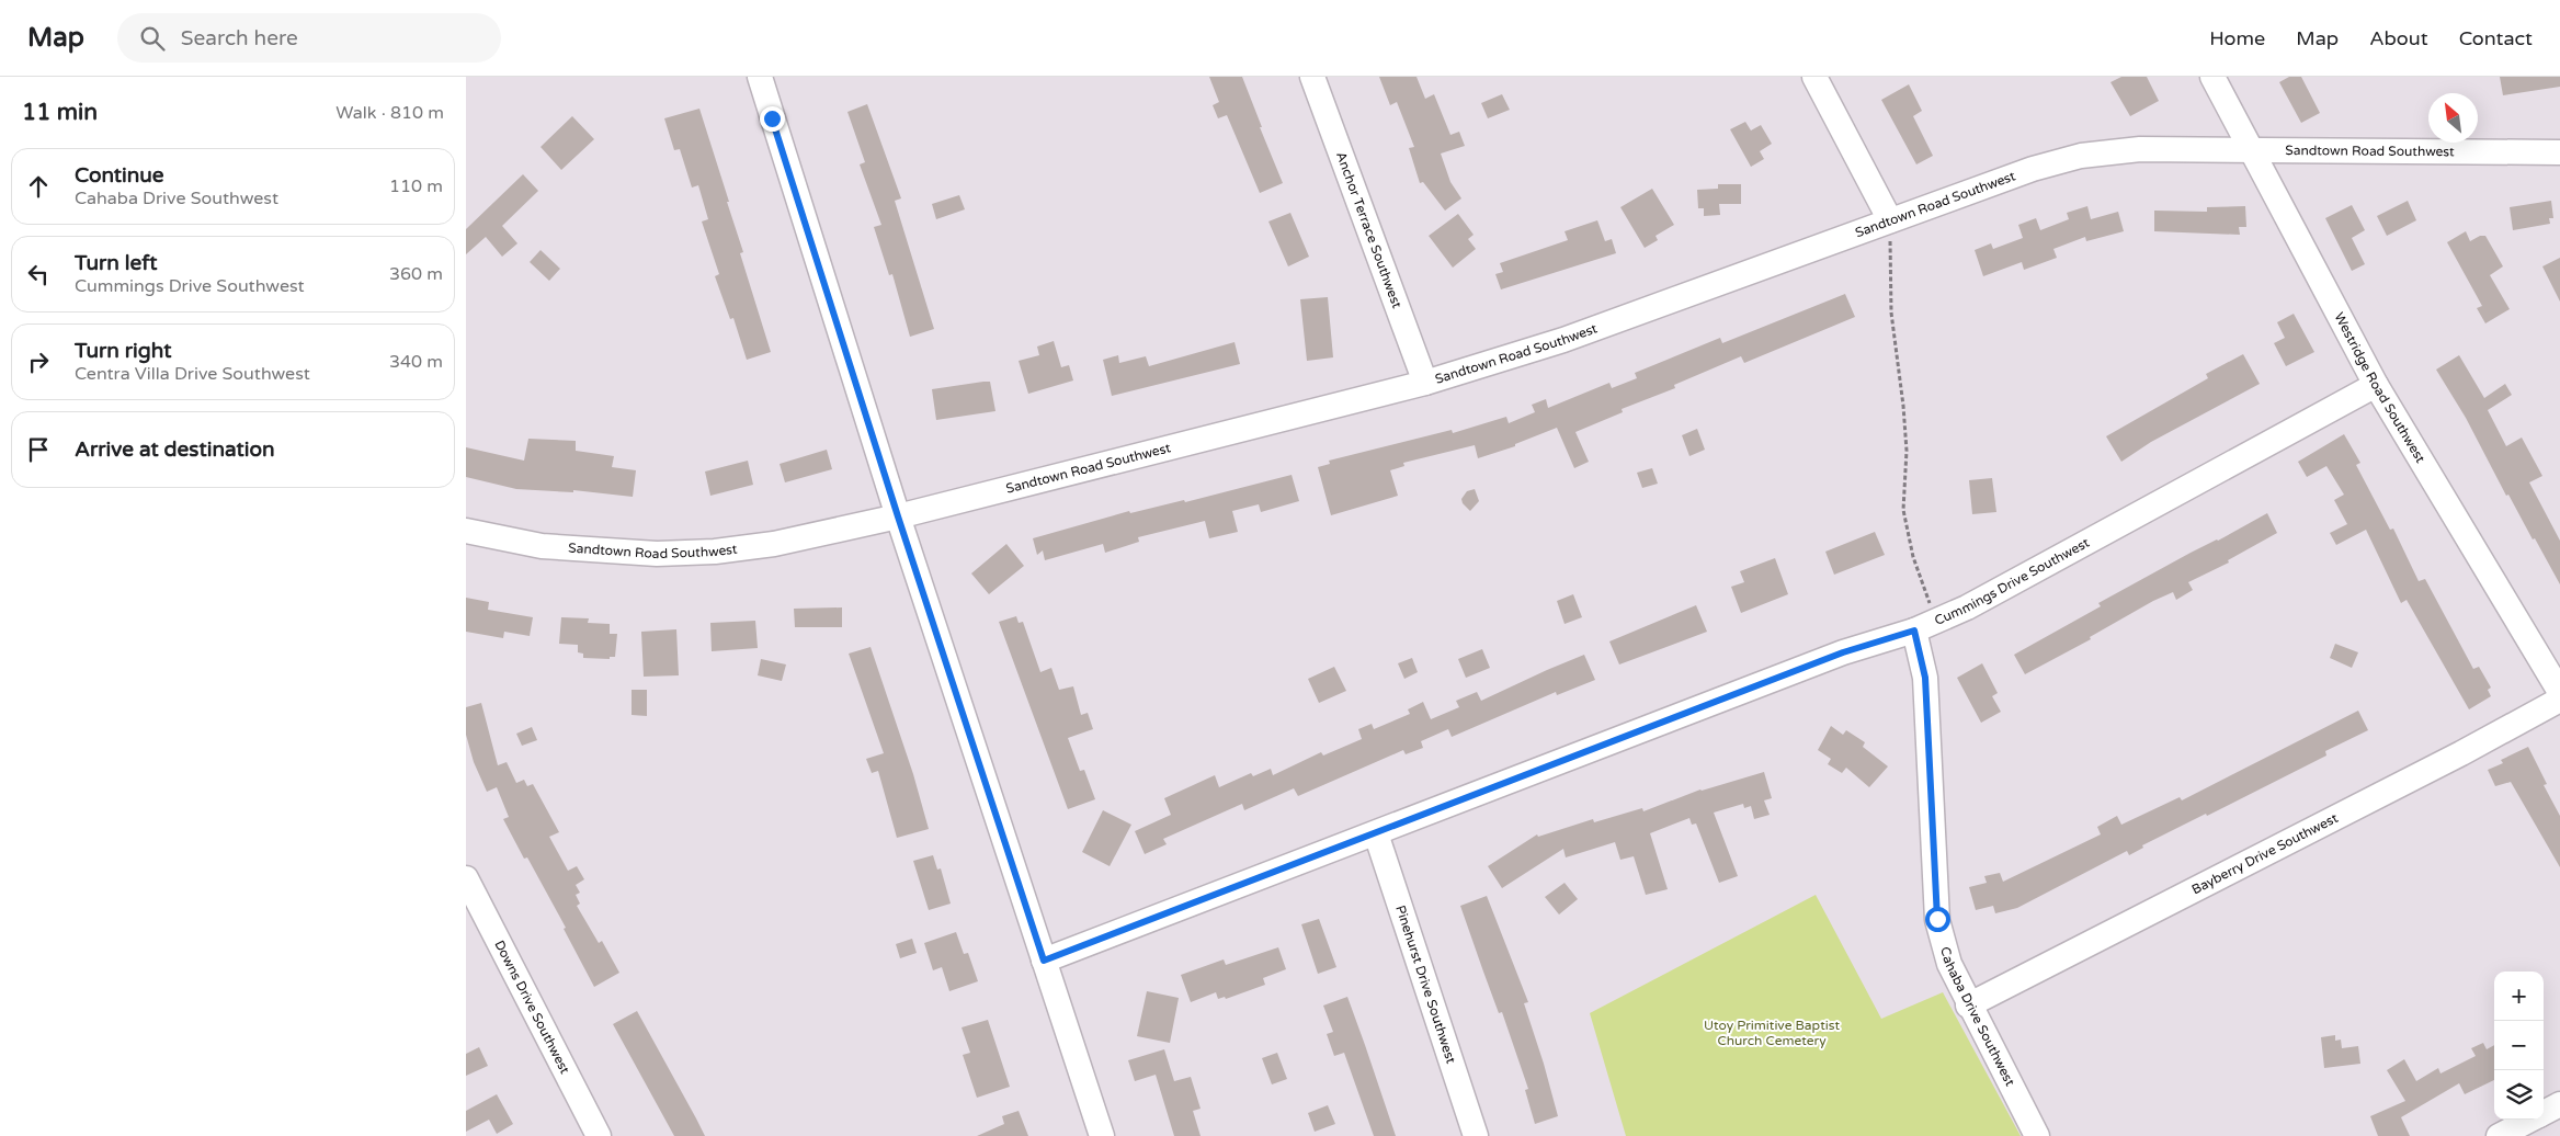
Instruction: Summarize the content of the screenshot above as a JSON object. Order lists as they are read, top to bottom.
{
  "streets": {
    "street": [
      "Sandtown Road Southwest",
      "Anchor Terrace Southwest",
      "Westridge Road Southwest",
      "Cummings Drive Southwest",
      "Bayberry Drive Southwest",
      "Pinehurst Drive Southwest",
      "Downs Drive Southwest",
      "Cahaba Drive Southwest"
    ]
  },
  "crossings": [
    ["Sandtown Road Southwest", "Anchor Terrace Southwest"],
    ["Sandtown Road Southwest", "Westridge Road Southwest"],
    ["Westridge Road Southwest", "Cummings Drive Southwest"],
    ["Cummings Drive Southwest", "Pinehurst Drive Southwest"],
    ["Cummings Drive Southwest", "Cahaba Drive Southwest"],
    ["Bayberry Drive Southwest", "Cahaba Drive Southwest"]
  ],
  "parks": ["Utoy Primitive Baptist Church Cemetery"],
  "north": "top left",
  "page": {
    "header": "Map",
    "search": "Search here",
    "nav": [
      "Home",
      "Map",
      "About",
      "Contact"
    ],
    "heading": ["11 min", "Walk · 810 m"],
    "list": [
      ["Continue", "Cahaba Drive Southwest", "110 m"],
      ["Turn left", "Cummings Drive Southwest", "360 m"],
      ["Turn right", "Centra Villa Drive Southwest", "340 m"],
      "Arrive at destination"
    ],
    "map_buttons": ["+", "−"]
  }
}
